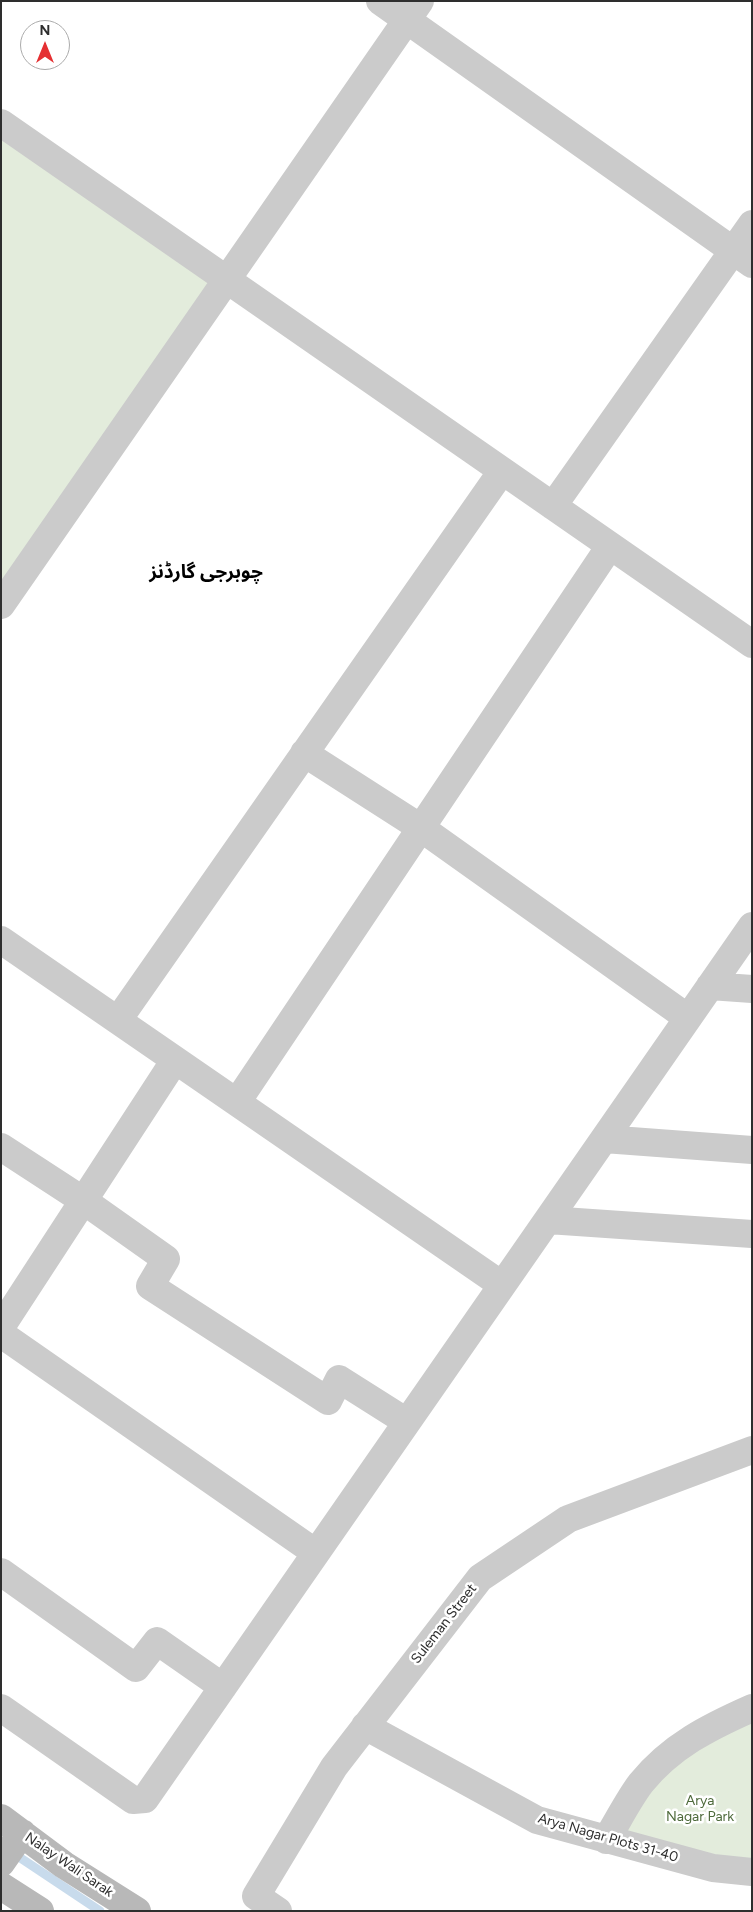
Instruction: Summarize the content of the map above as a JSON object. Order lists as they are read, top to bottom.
{
  "streets": {
    "main road": ["Nalay Wali Sarak"],
    "street": ["Suleman Street", "Arya Nagar Plots 31-40"]
  },
  "crossings": [
    ["Suleman Street", "Arya Nagar Plots 31-40"]
  ],
  "districts": ["چوبرجی گارڈنز"],
  "parks": ["Arya Nagar Park"],
  "north": "top"
}
